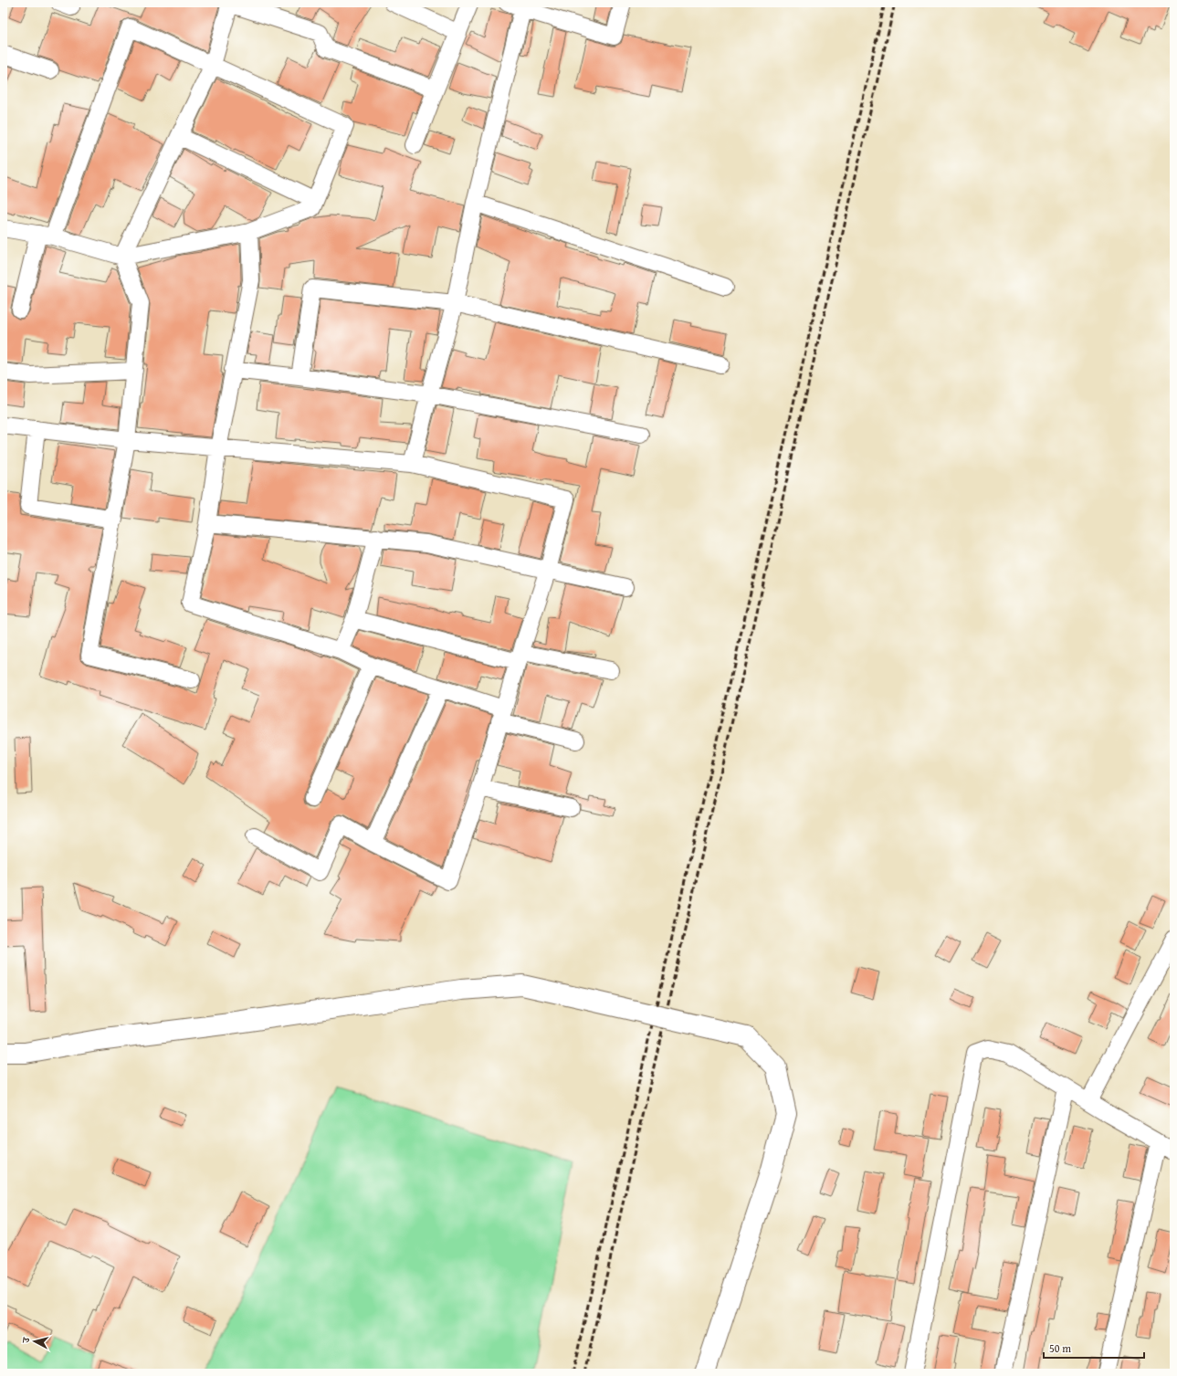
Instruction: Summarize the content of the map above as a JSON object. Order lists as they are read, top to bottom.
{
  "scale_bar": "50 m",
  "north": "left"
}
